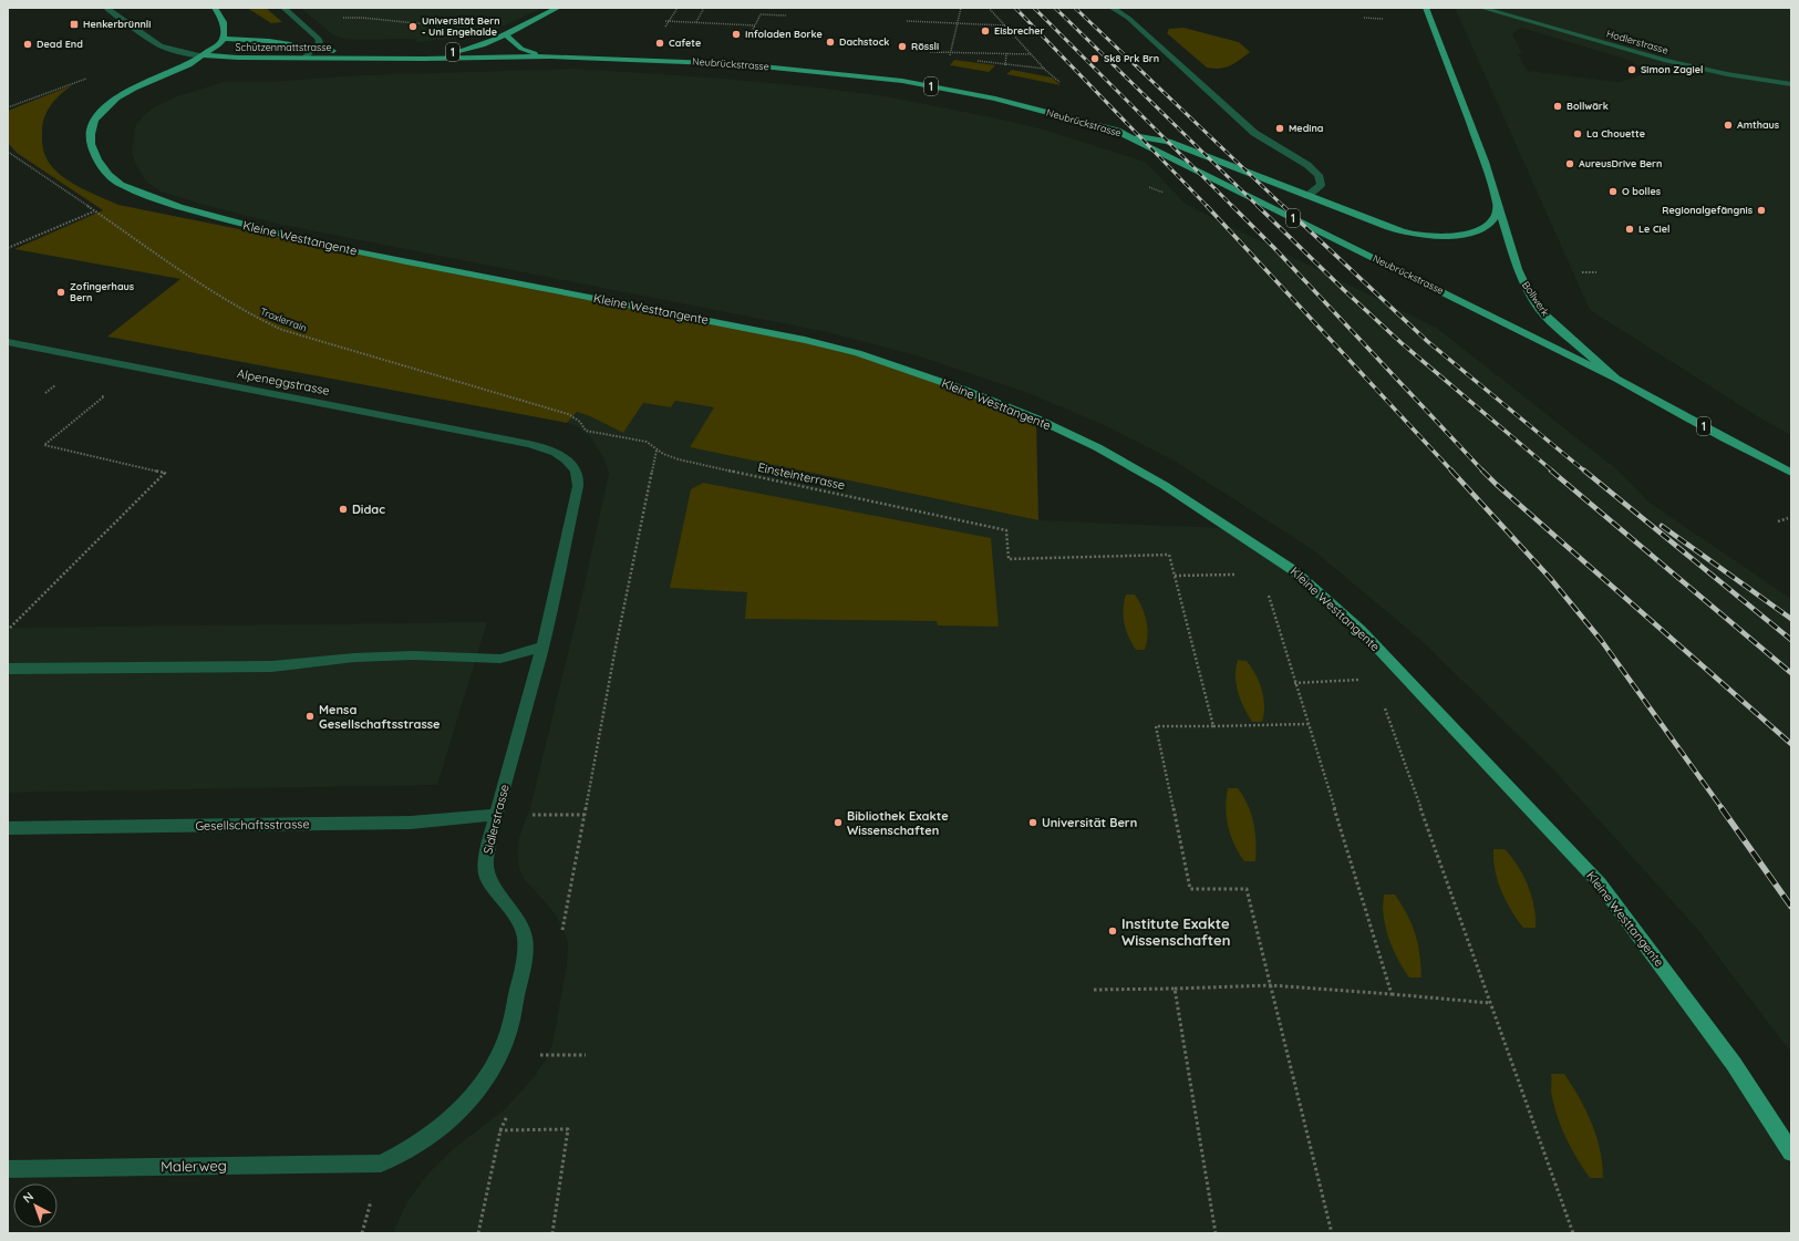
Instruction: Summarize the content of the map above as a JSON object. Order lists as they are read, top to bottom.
{
  "streets": {
    "main road": [
      "Schützenmattstrasse",
      "1",
      "Neubrückstrasse",
      "Kleine Westtangente",
      "Bollwerk"
    ],
    "street": [
      "Hodlerstrasse",
      "Alpeneggstrasse",
      "Sidlerstrasse",
      "Gesellschaftsstrasse",
      "Malerweg"
    ],
    "path": ["Troxlerrain", "Einsteinterrasse"]
  },
  "crossings": [
    ["Schützenmattstrasse", "Neubrückstrasse"],
    ["Schützenmattstrasse", "Kleine Westtangente"],
    ["Neubrückstrasse", "Bollwerk"],
    ["Troxlerrain", "Einsteinterrasse"],
    ["Alpeneggstrasse", "Sidlerstrasse"],
    ["Sidlerstrasse", "Gesellschaftsstrasse"],
    ["Sidlerstrasse", "Malerweg"]
  ],
  "places": {
    "transit": ["Henkerbrünnli"],
    "other": [
      "Universität Bern - Uni Engehalde",
      "Eisbrecher",
      "Infoladen Borke",
      "Dachstock",
      "Cafete",
      "Dead End",
      "Rössli",
      "Sk8 Prk Brn",
      "Simon Zagiel",
      "Bollwärk",
      "Amthaus",
      "Medina",
      "La Chouette",
      "AureusDrive Bern",
      "O bolles",
      "Regionalgefängnis",
      "Le Ciel",
      "Zofingerhaus Bern",
      "Didac",
      "Mensa Gesellschaftsstrasse",
      "Bibliothek Exakte Wissenschaften",
      "Universität Bern",
      "Institute Exakte Wissenschaften"
    ]
  },
  "north": "top left"
}
